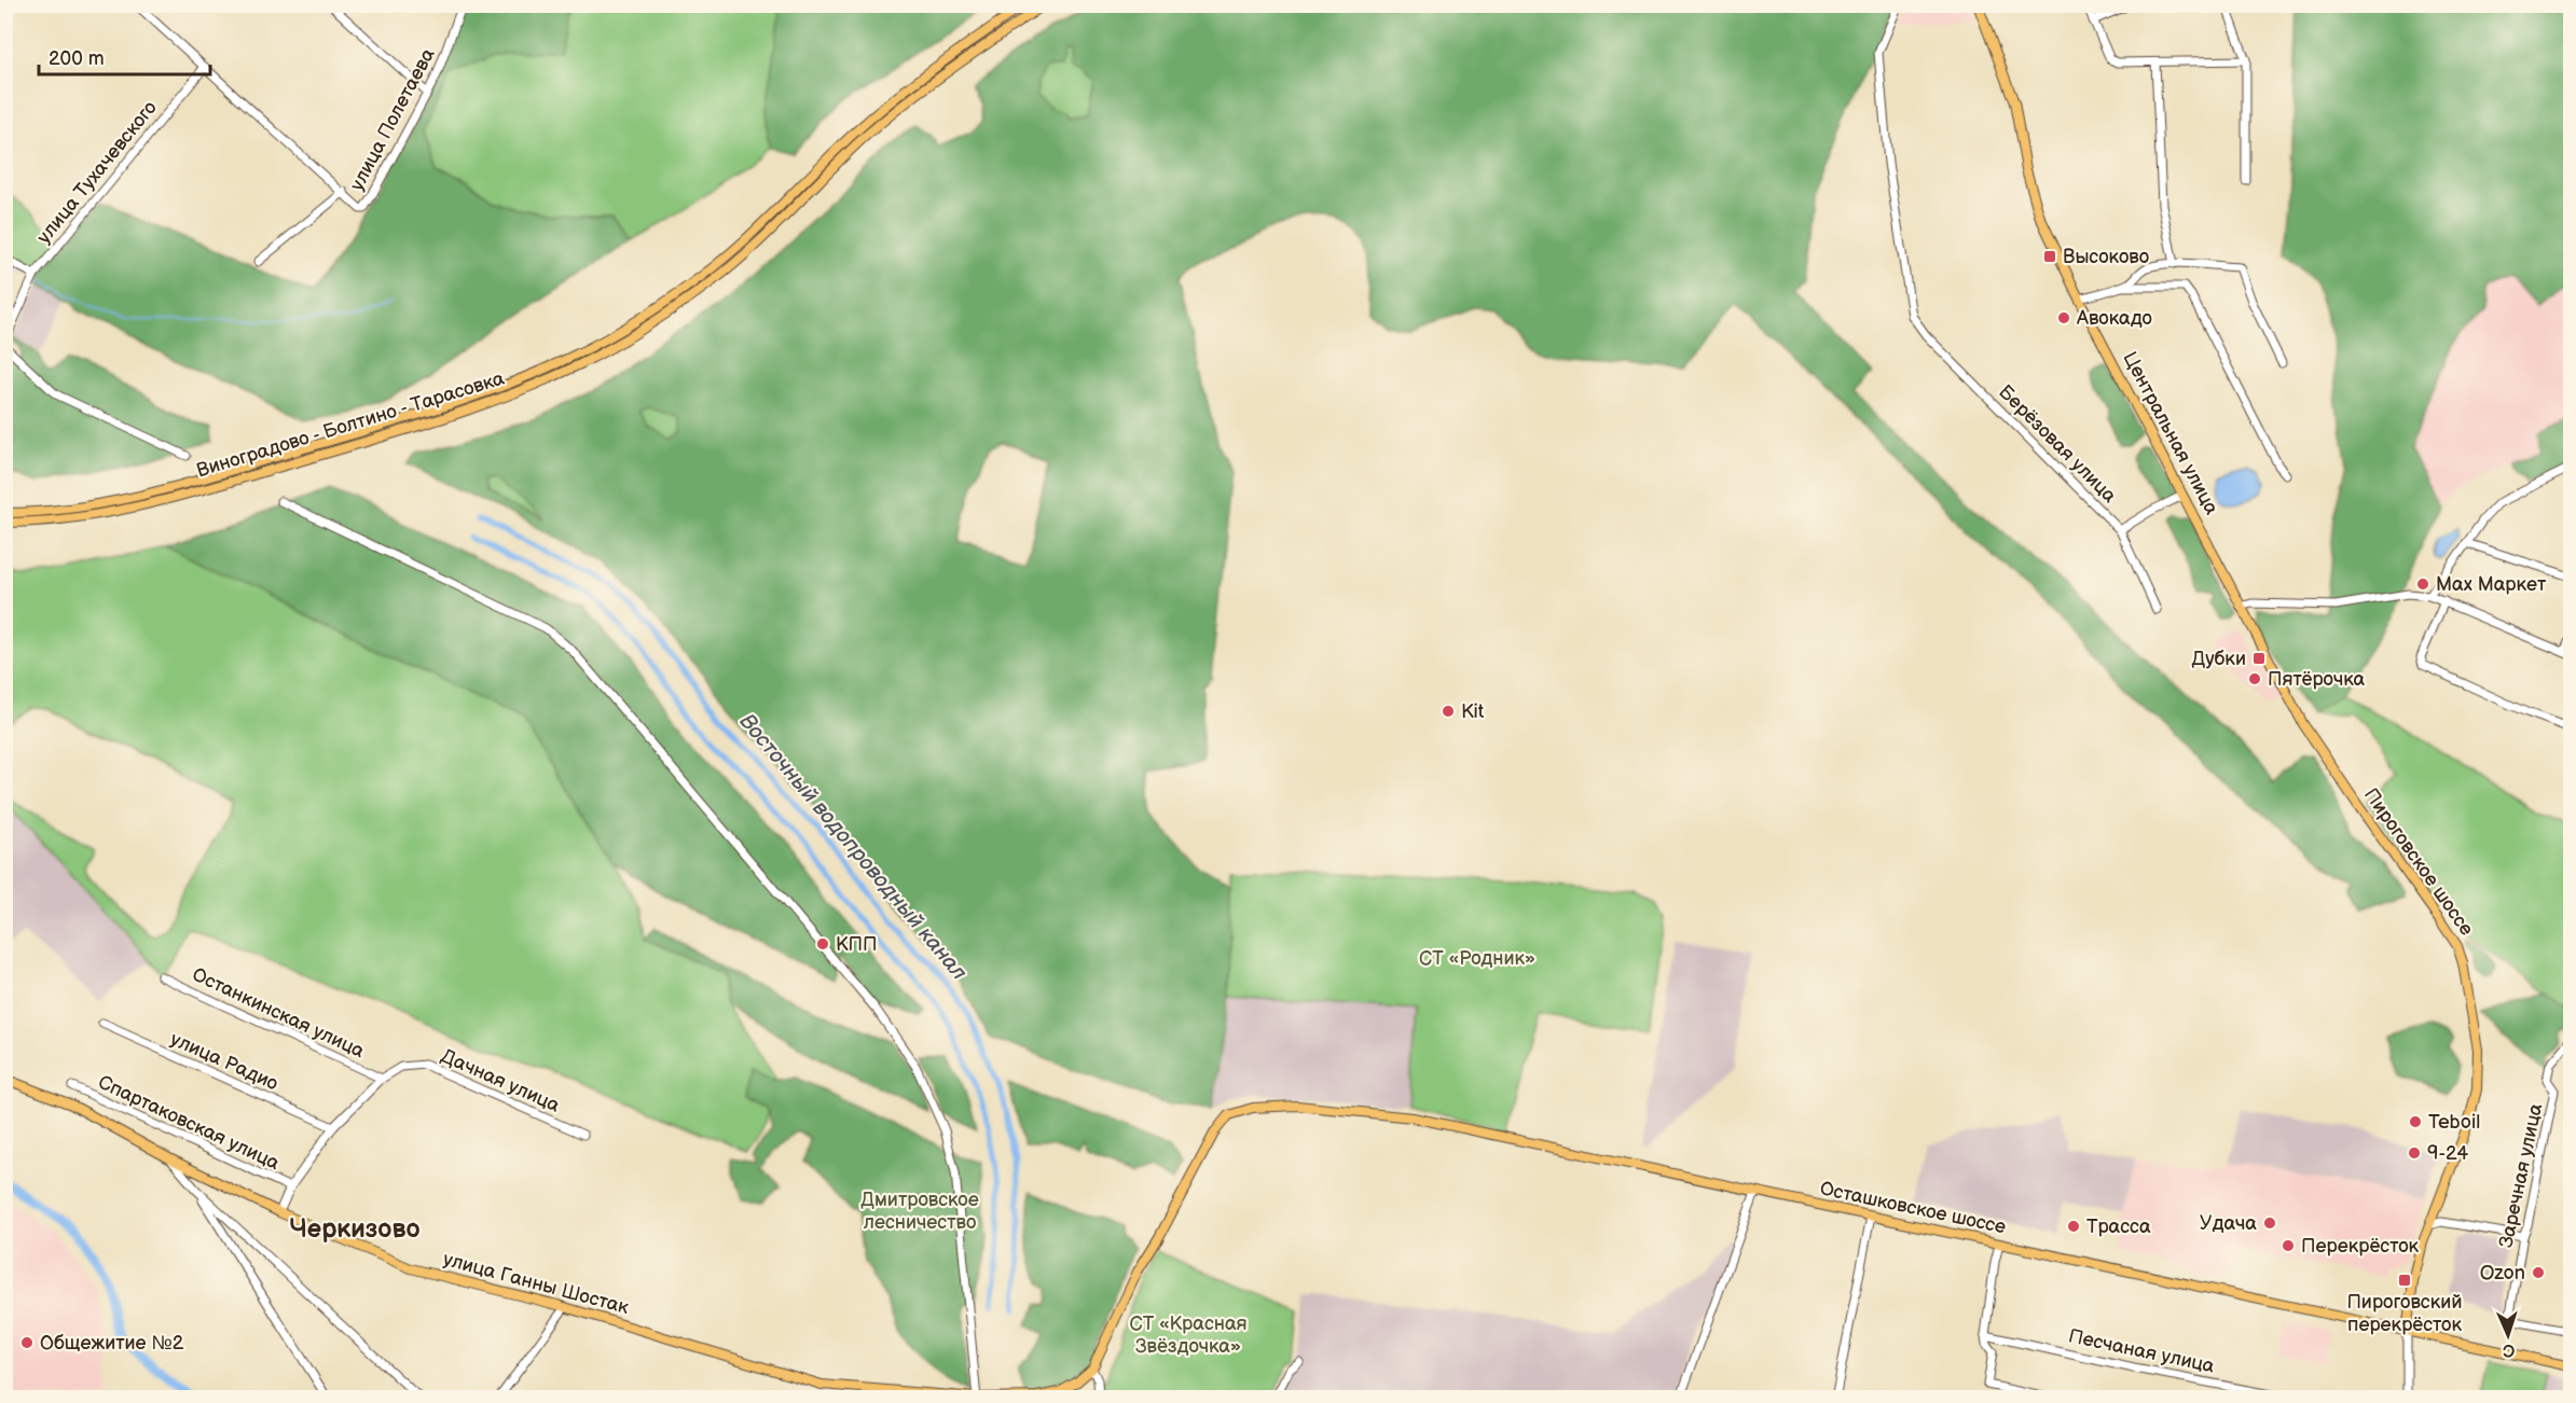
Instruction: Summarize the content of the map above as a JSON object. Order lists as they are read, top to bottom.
{
  "streets": {
    "main road": [
      "Виноградово - Болтино - Тарасовка",
      "Центральная улица",
      "Пироговское шоссе",
      "Осташковское шоссе",
      "улица Ганны Шостак"
    ],
    "street": [
      "улица Полетаева",
      "улица Тухачевского",
      "Берёзовая улица",
      "Останкинская улица",
      "улица Радио",
      "Дачная улица",
      "Спартаковская улица",
      "Заречная улица",
      "Песчаная улица"
    ]
  },
  "crossings": [
    ["Центральная улица", "Пироговское шоссе"],
    ["Пироговское шоссе", "Осташковское шоссе"],
    ["Останкинская улица", "Дачная улица"],
    ["улица Радио", "Дачная улица"],
    ["Дачная улица", "Спартаковская улица"],
    ["Дачная улица", "улица Ганны Шостак"],
    ["Осташковское шоссе", "улица Ганны Шостак"]
  ],
  "districts": ["Черкизово"],
  "water": ["Восточный водопроводный канал"],
  "parks": ["СТ «Родник»", "Дмитровское лесничество", "СТ «Красная Звёздочка»"],
  "places": {
    "transit": ["Высоково", "Дубки", "Пироговский перекрёсток"],
    "other": [
      "Авокадо",
      "Мах Маркет",
      "Пятёрочка",
      "Kit",
      "КПП",
      "Teboil",
      "9-24",
      "Удача",
      "Трасса",
      "Перекрёсток",
      "Ozon",
      "Общежитие №2"
    ]
  },
  "scale_bar": "200 m",
  "north": "bottom"
}
